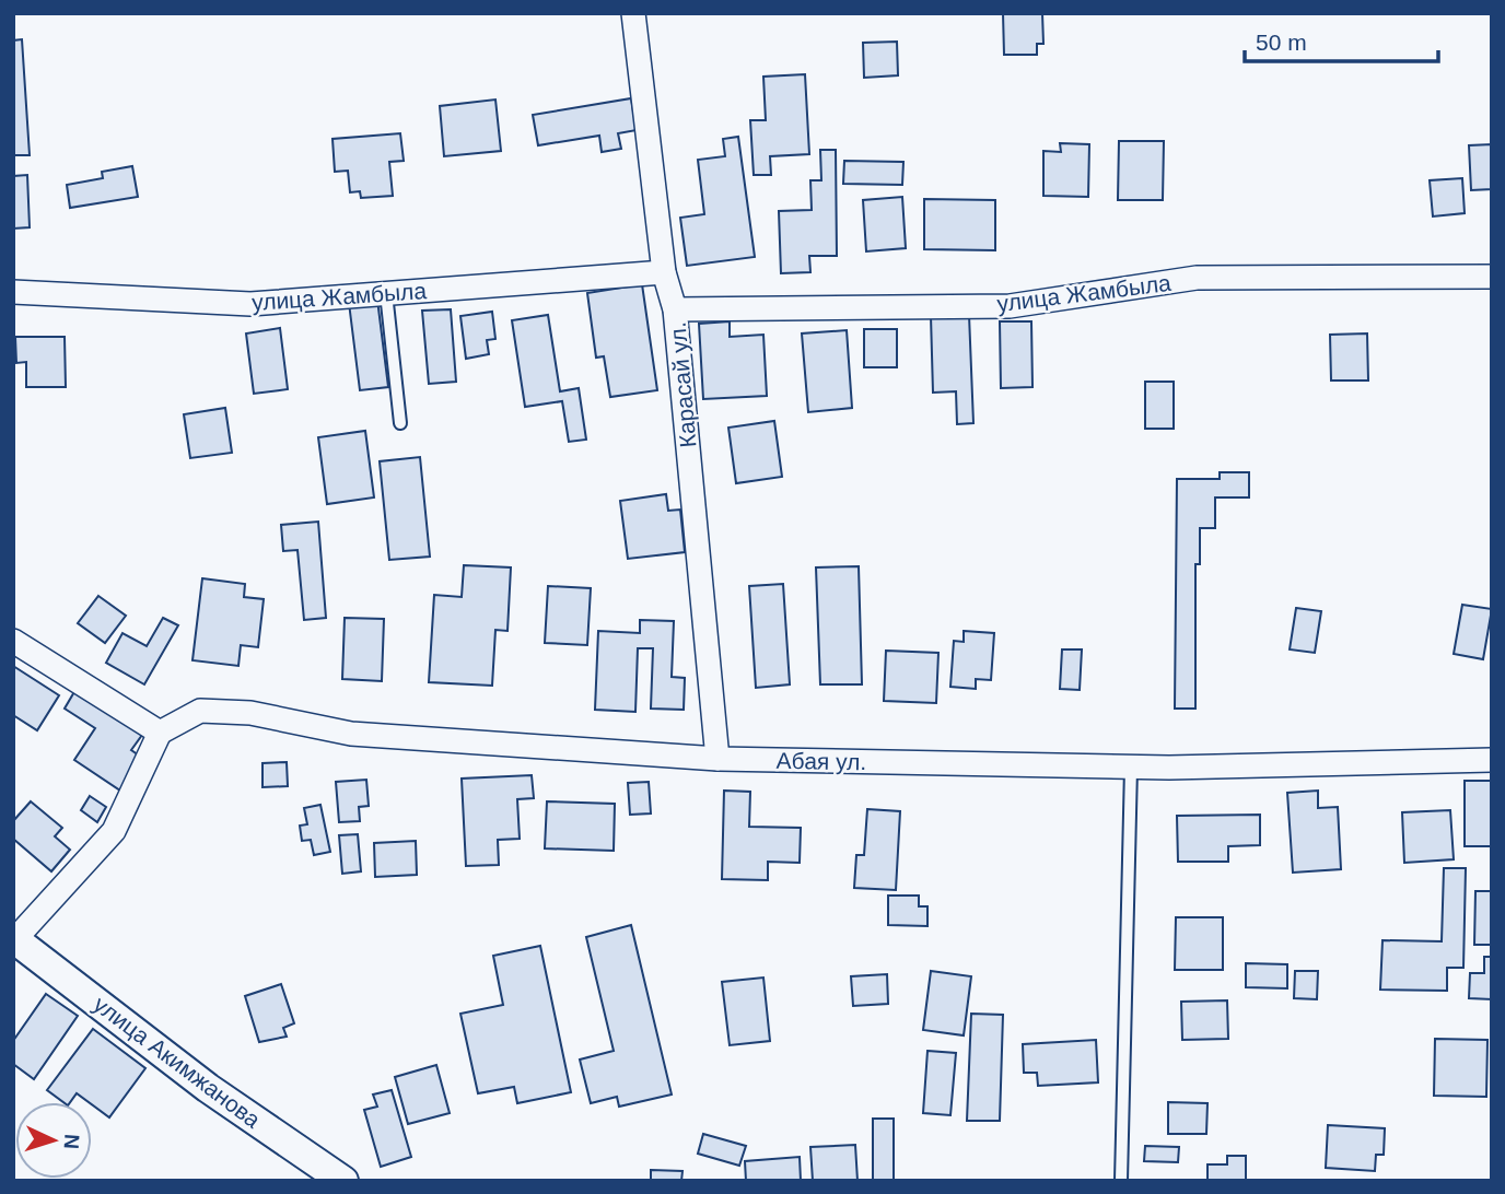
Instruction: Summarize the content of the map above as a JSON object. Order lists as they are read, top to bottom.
{
  "streets": {
    "street": [
      "улица Жамбыла",
      "Карасай ул.",
      "Абая ул.",
      "улица Акимжанова"
    ]
  },
  "crossings": [
    ["улица Жамбыла", "Карасай ул."],
    ["Карасай ул.", "Абая ул."]
  ],
  "scale_bar": "50 m",
  "north": "right"
}
